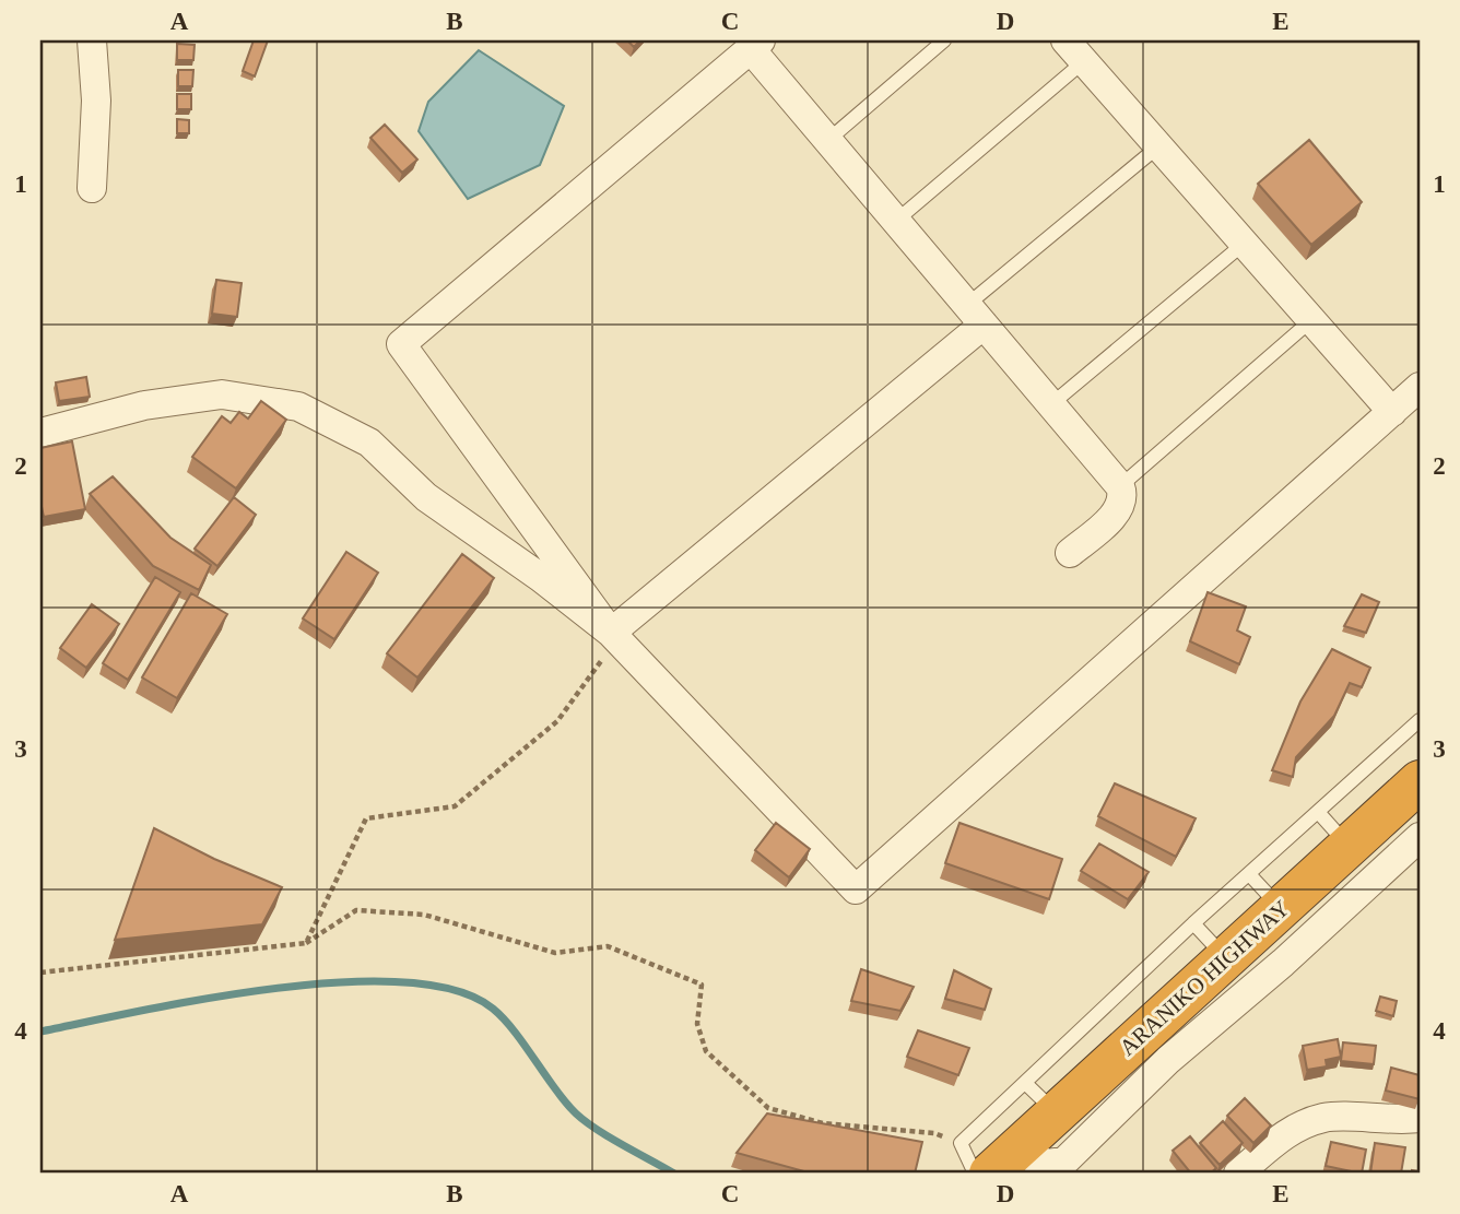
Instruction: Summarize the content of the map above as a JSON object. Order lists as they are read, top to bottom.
{
  "streets": {
    "highway": ["ARANIKO HIGHWAY"]
  },
  "grid": {
    "columns": [
      "A",
      "B",
      "C",
      "D",
      "E"
    ],
    "rows": [
      "1",
      "2",
      "3",
      "4"
    ]
  }
}
